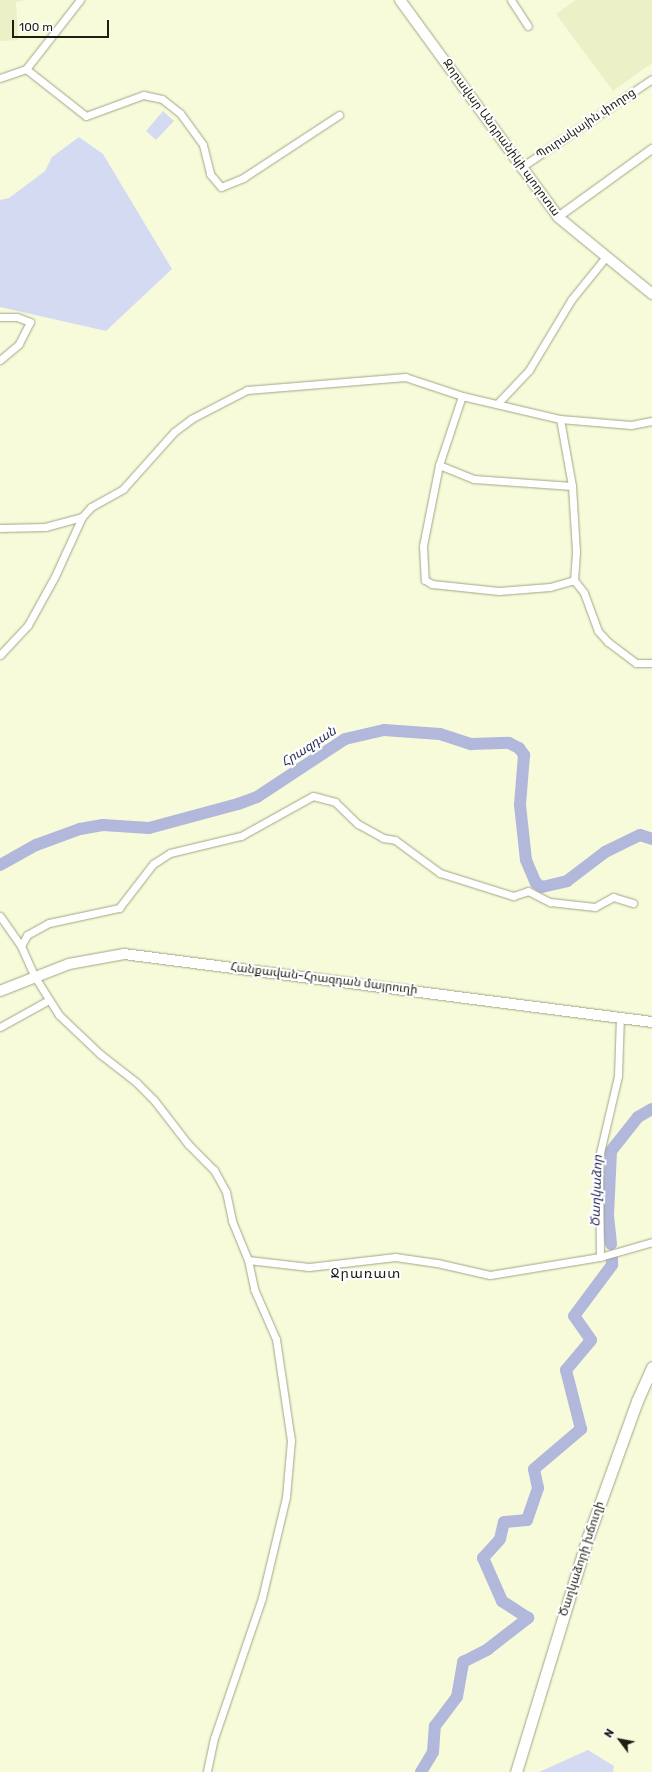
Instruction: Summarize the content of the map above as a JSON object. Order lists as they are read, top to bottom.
{
  "streets": {
    "main road": ["Զորավար Անդրանիկի պողոտա", "Հանքավան-Հրազդան մայրուղի", "Ծաղկաձորի խճուղի"],
    "street": ["Պուրակային փողոց"]
  },
  "crossings": [
    ["Պուրակային փողոց", "Զորավար Անդրանիկի պողոտա"]
  ],
  "districts": ["Ջրառատ"],
  "water": ["Հրազդան", "Ծաղկաձոր"],
  "scale_bar": "100 m",
  "north": "top left"
}
